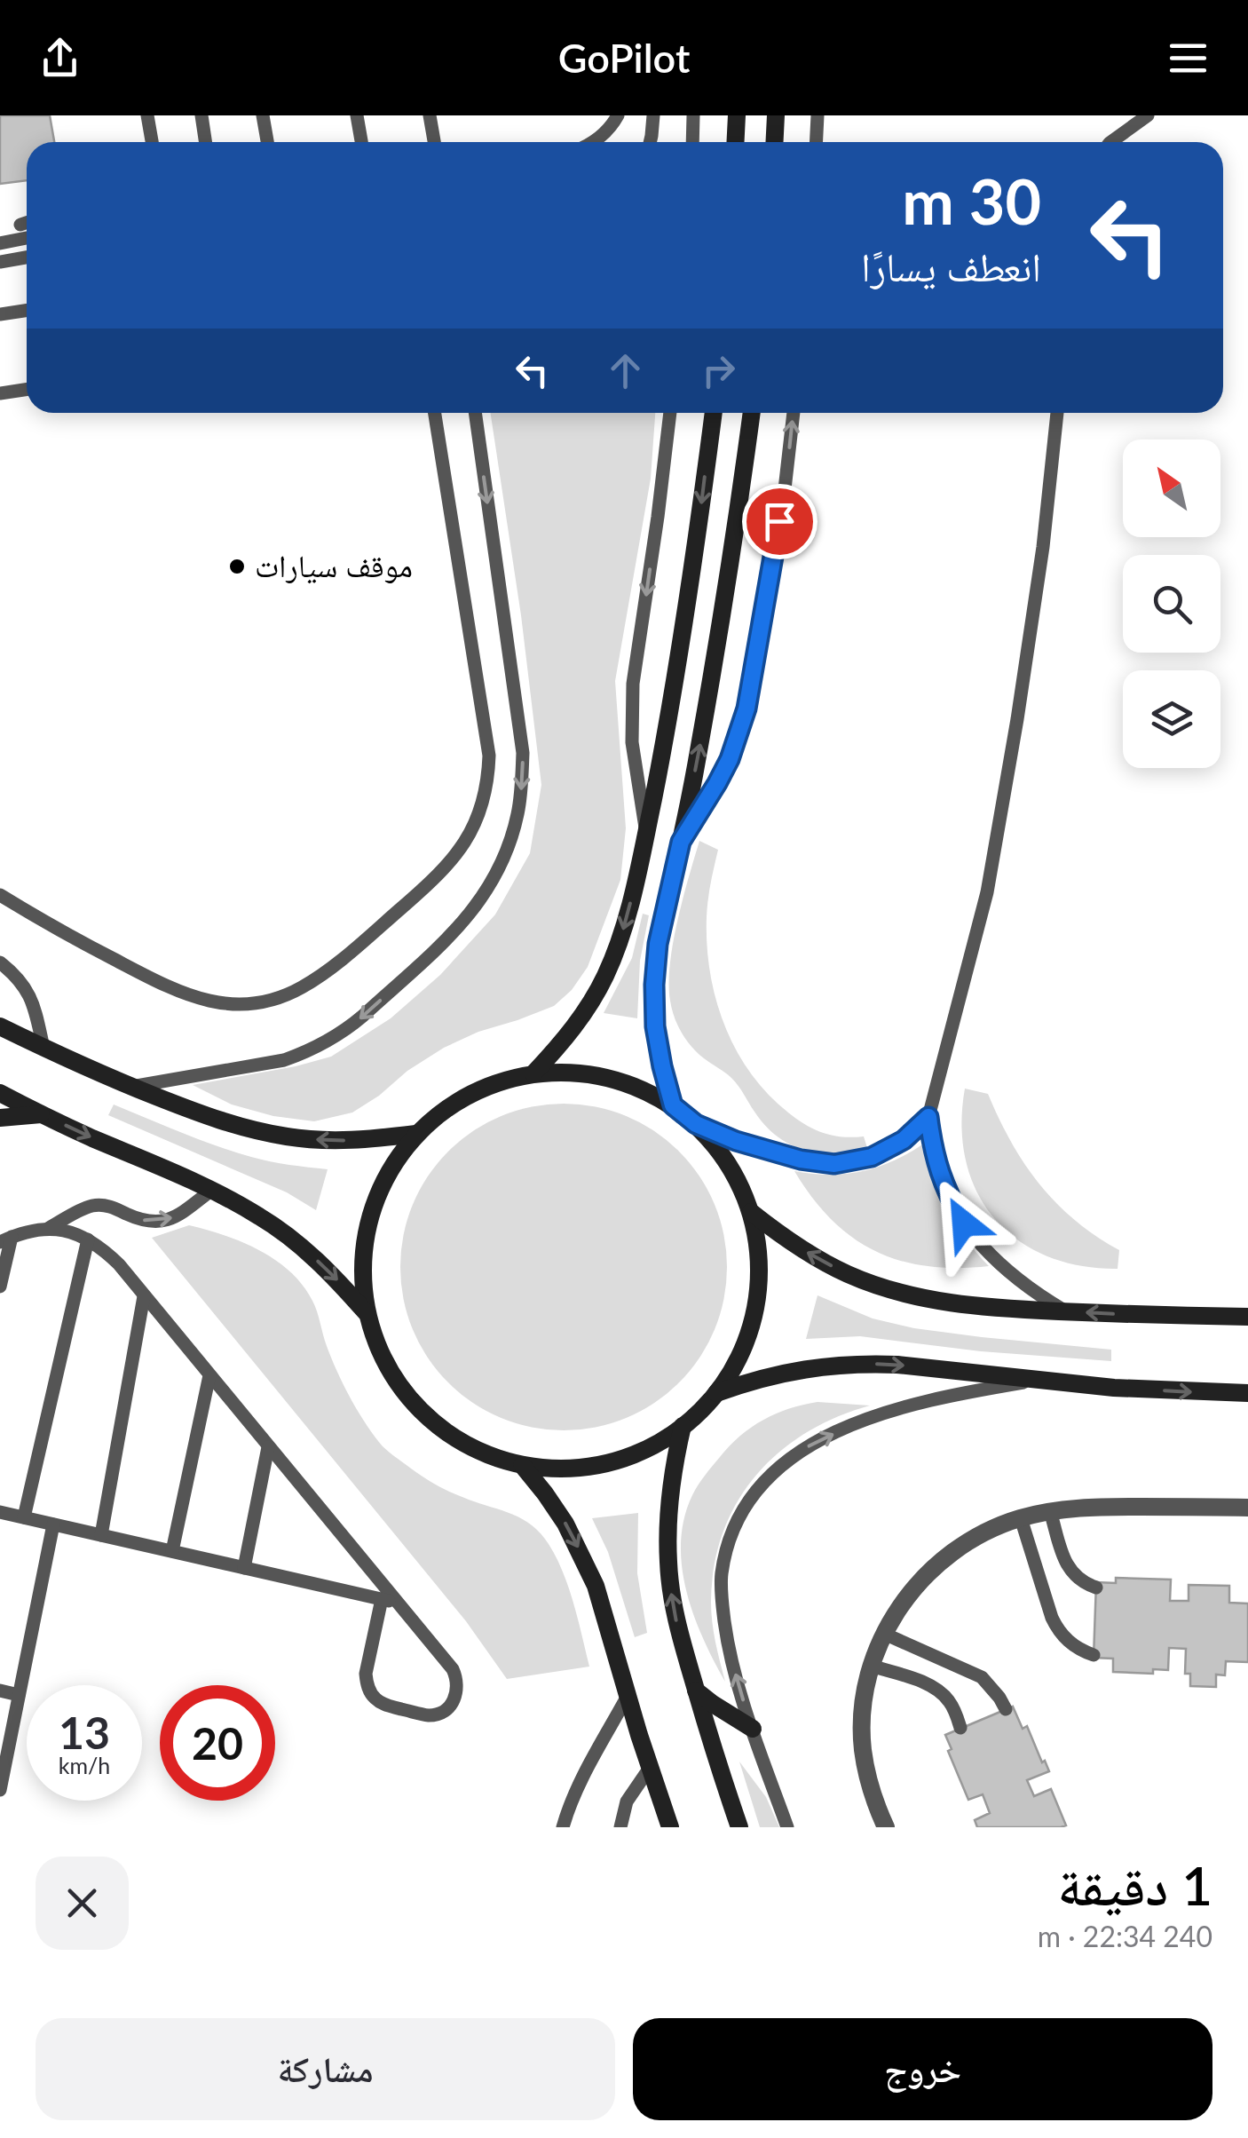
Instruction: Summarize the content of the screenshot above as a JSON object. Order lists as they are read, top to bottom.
{
  "places": ["موقف سيارات"],
  "north": "top left",
  "page": {
    "header": "GoPilot",
    "turn": ["30 m", "انعطف يسارًا"],
    "speed": "13 km/h",
    "limit": "20",
    "heading": ["1 دقيقة", "240 m · 22:34"],
    "buttons": ["خروج", "مشاركة"]
  }
}
